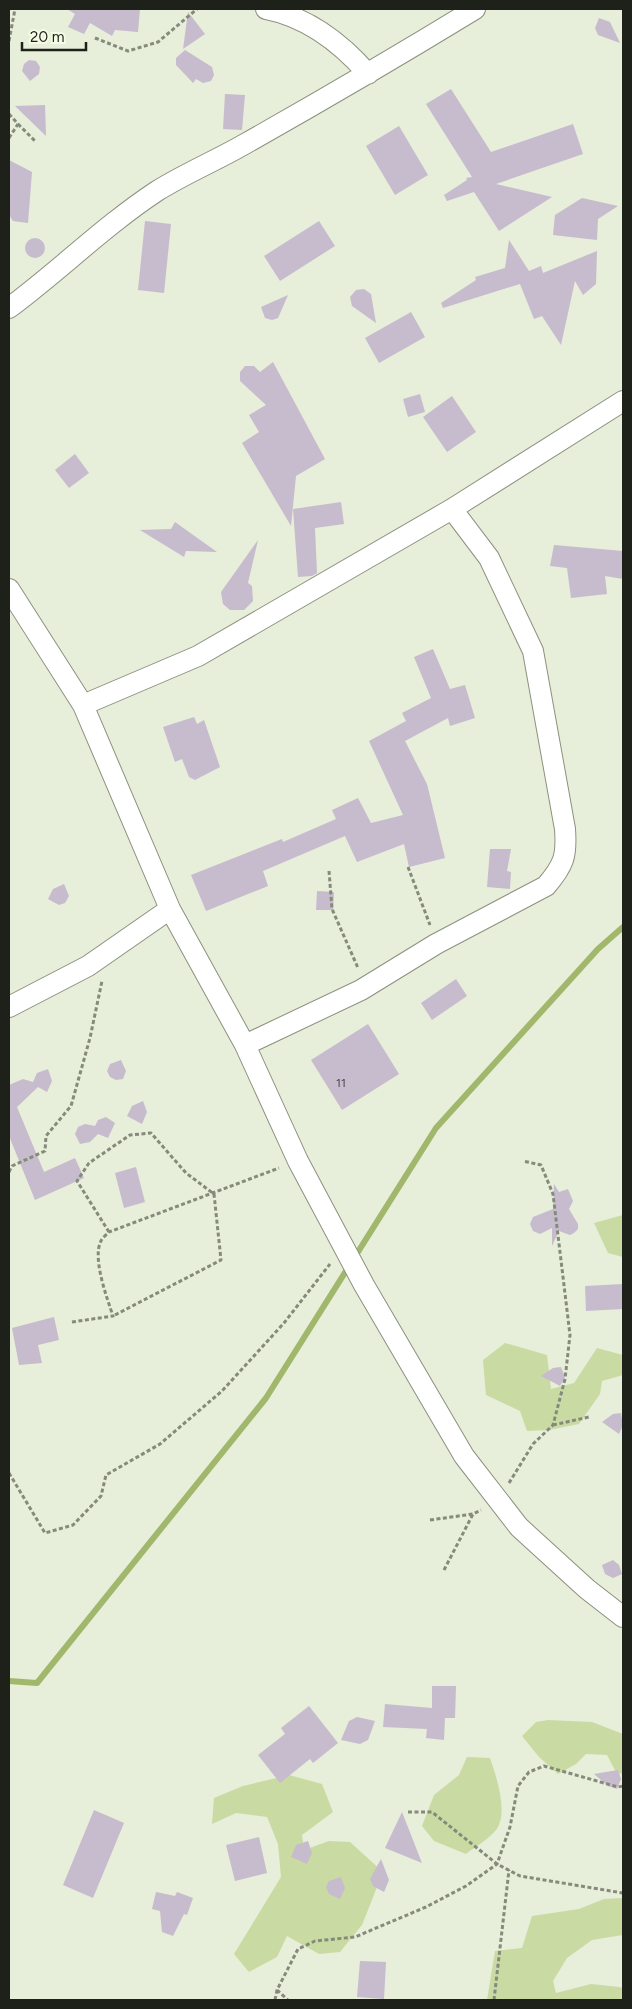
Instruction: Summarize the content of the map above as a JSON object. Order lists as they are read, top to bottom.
{
  "house_numbers": ["11"],
  "scale_bar": "20 m"
}
